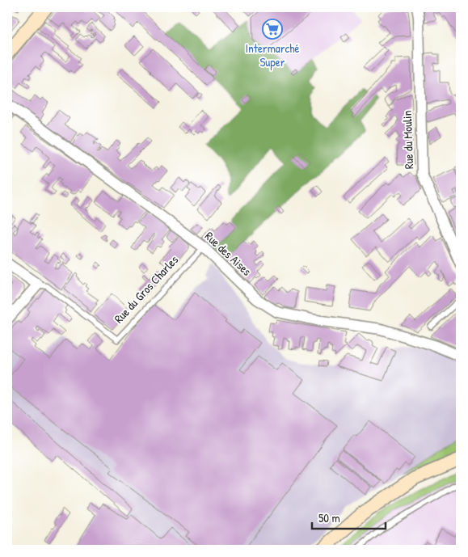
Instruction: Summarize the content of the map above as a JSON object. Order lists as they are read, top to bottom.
{
  "streets": {
    "street": ["Rue du Moulin", "Rue des Aises", "Rue du Gros Charles"]
  },
  "crossings": [
    ["Rue des Aises", "Rue du Gros Charles"]
  ],
  "places": {
    "supermarket": ["Intermarché Super"]
  },
  "scale_bar": "50 m"
}
